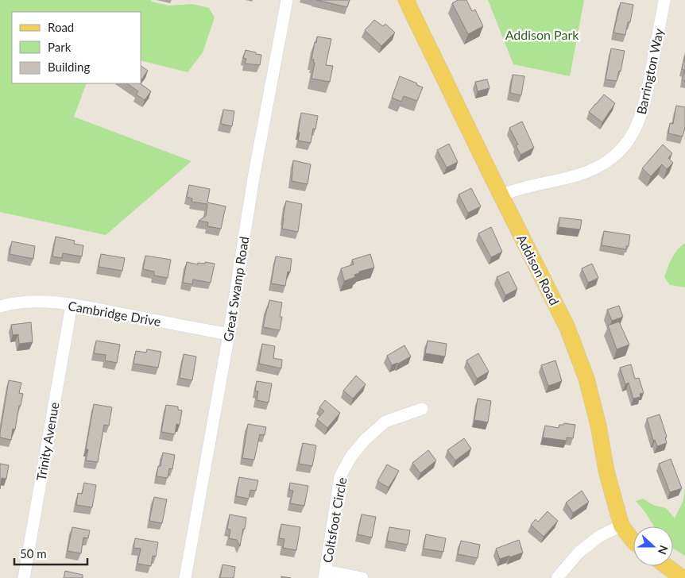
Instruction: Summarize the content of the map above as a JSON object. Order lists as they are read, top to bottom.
{
  "streets": {
    "main road": ["Addison Road"],
    "street": [
      "Barrington Way",
      "Great Swamp Road",
      "Cambridge Drive",
      "Trinity Avenue",
      "Coltsfoot Circle"
    ]
  },
  "crossings": [
    ["Barrington Way", "Addison Road"],
    ["Great Swamp Road", "Cambridge Drive"],
    ["Cambridge Drive", "Trinity Avenue"]
  ],
  "parks": ["Addison Park"],
  "legend": ["Road", "Park", "Building"],
  "scale_bar": "50 m",
  "north": "right"
}
